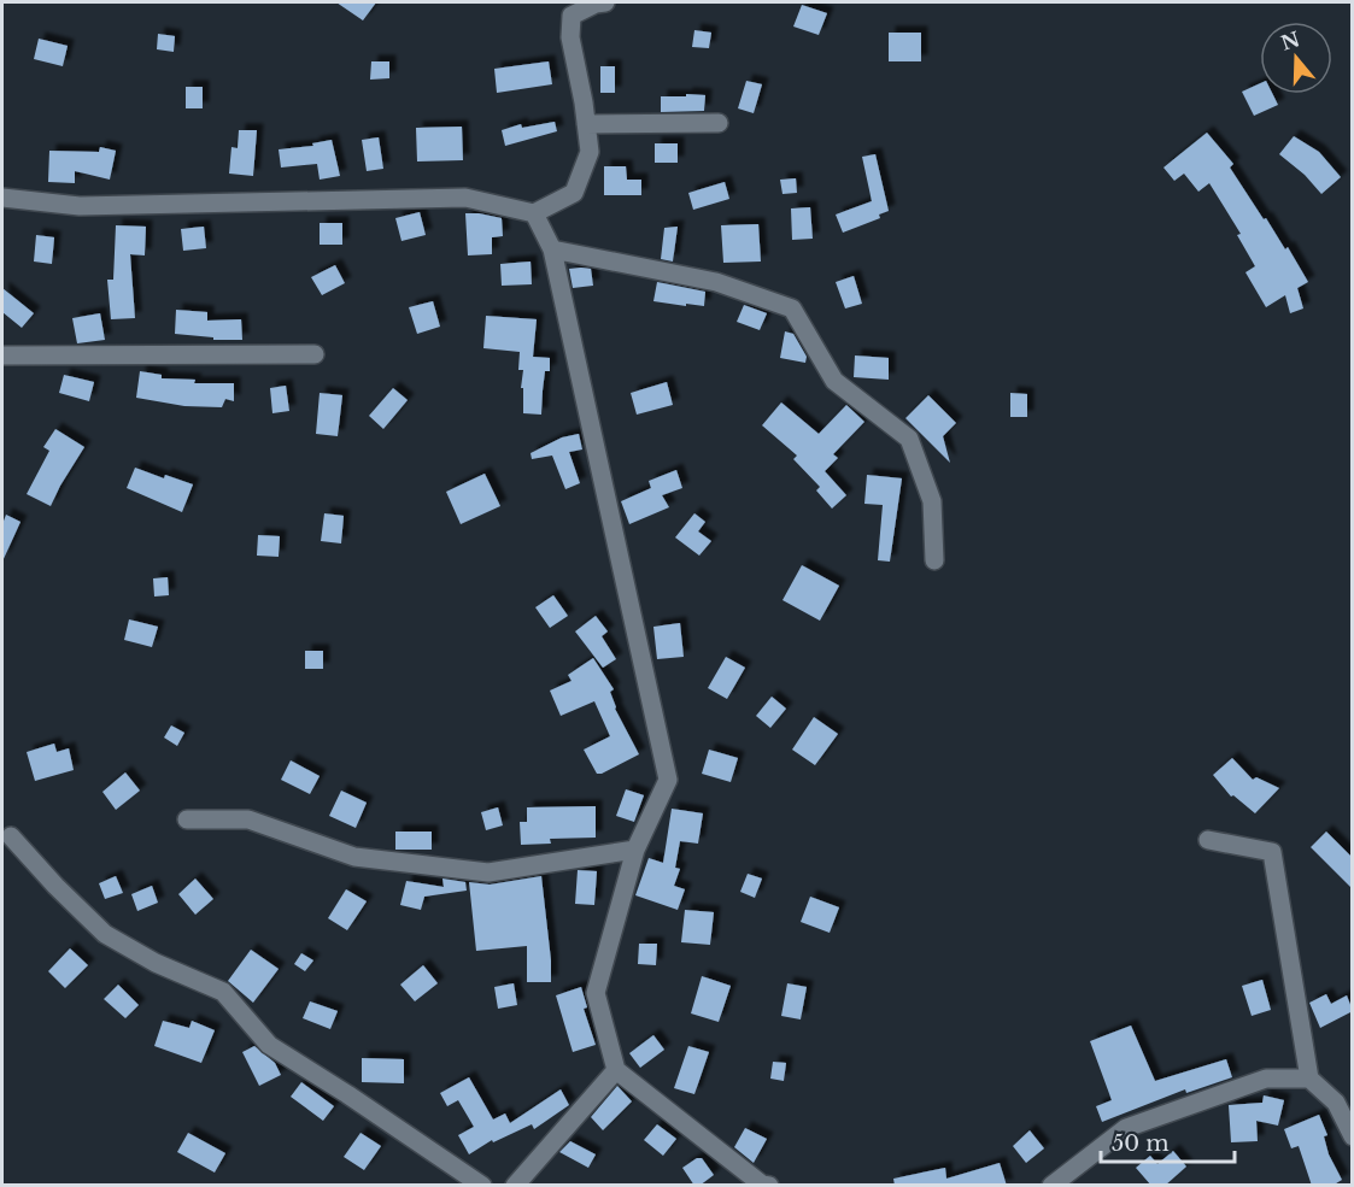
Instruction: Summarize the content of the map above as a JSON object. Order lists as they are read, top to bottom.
{
  "scale_bar": "50 m",
  "north": "top"
}
